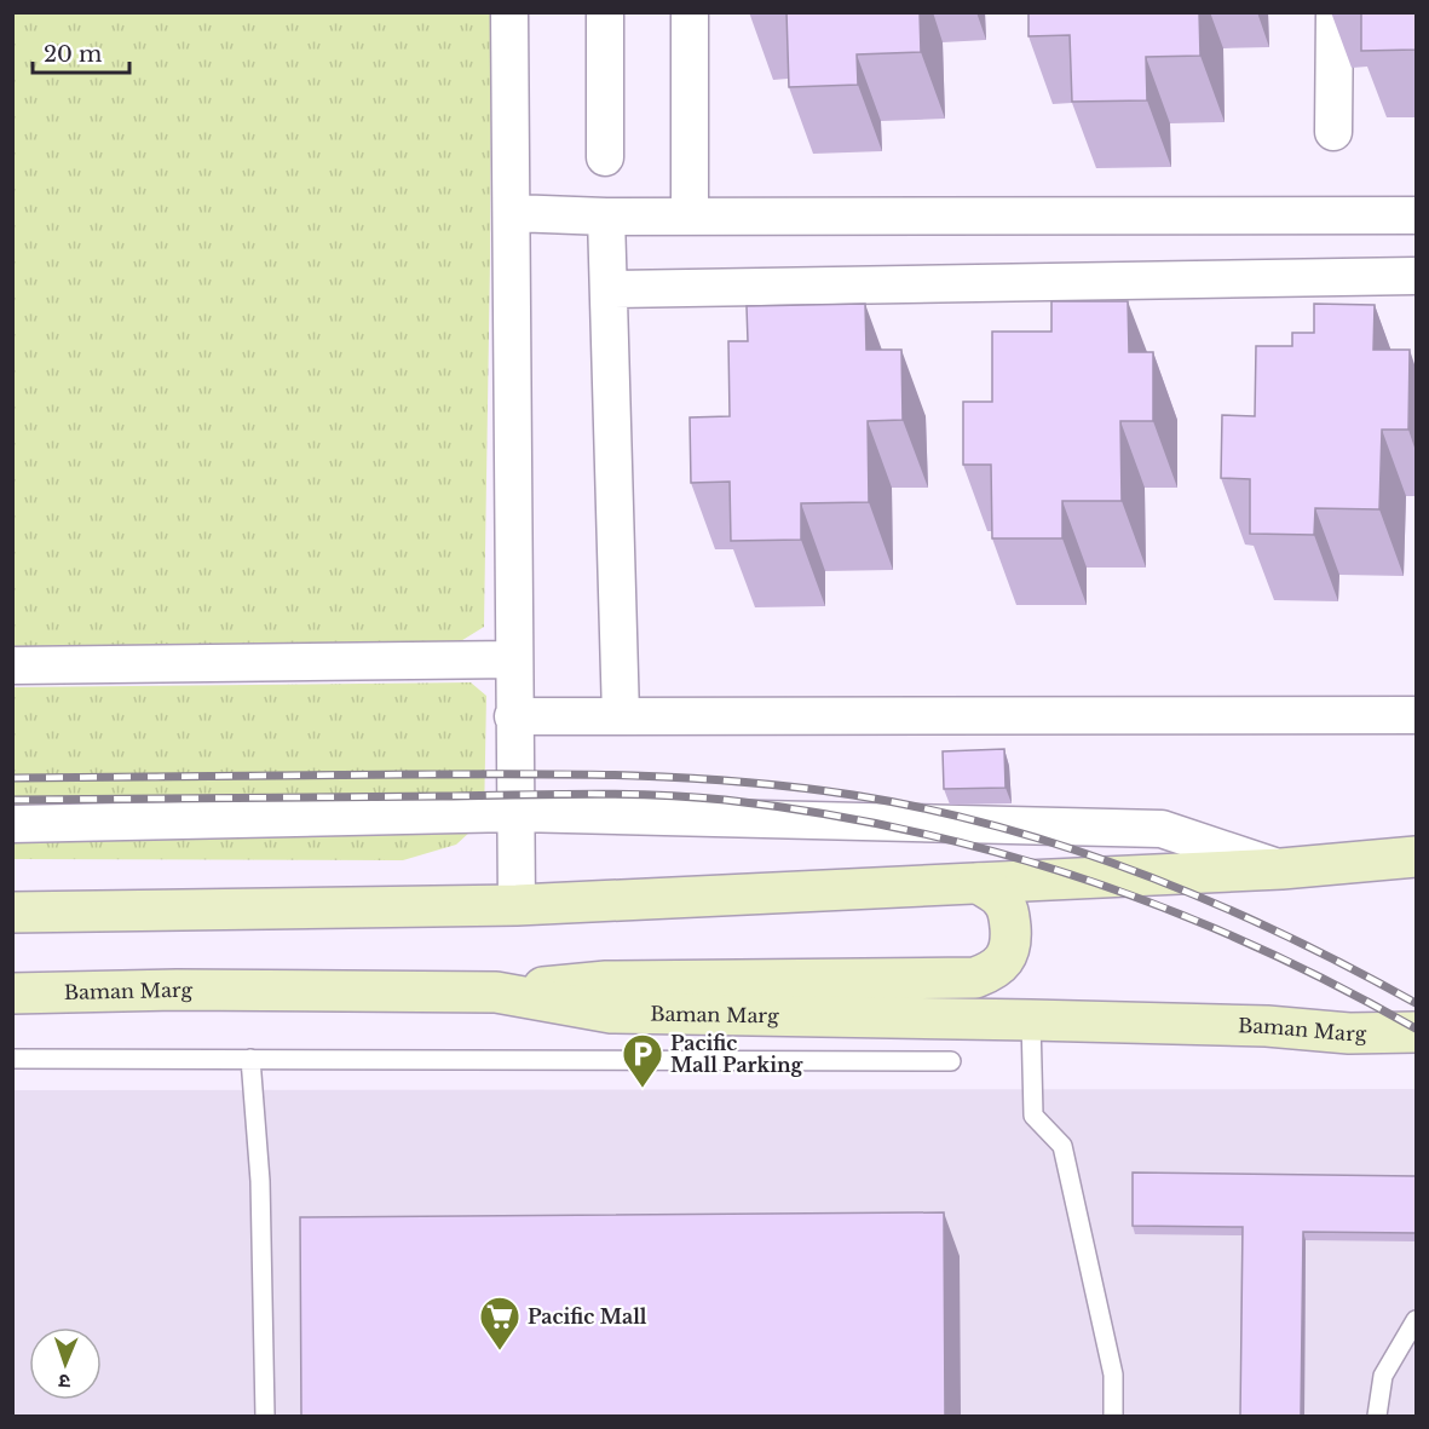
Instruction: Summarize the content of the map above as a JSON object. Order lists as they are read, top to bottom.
{
  "streets": {
    "main road": ["Baman Marg"]
  },
  "places": {
    "parking": ["Pacific Mall Parking"],
    "supermarket": ["Pacific Mall"]
  },
  "scale_bar": "20 m",
  "north": "bottom"
}
